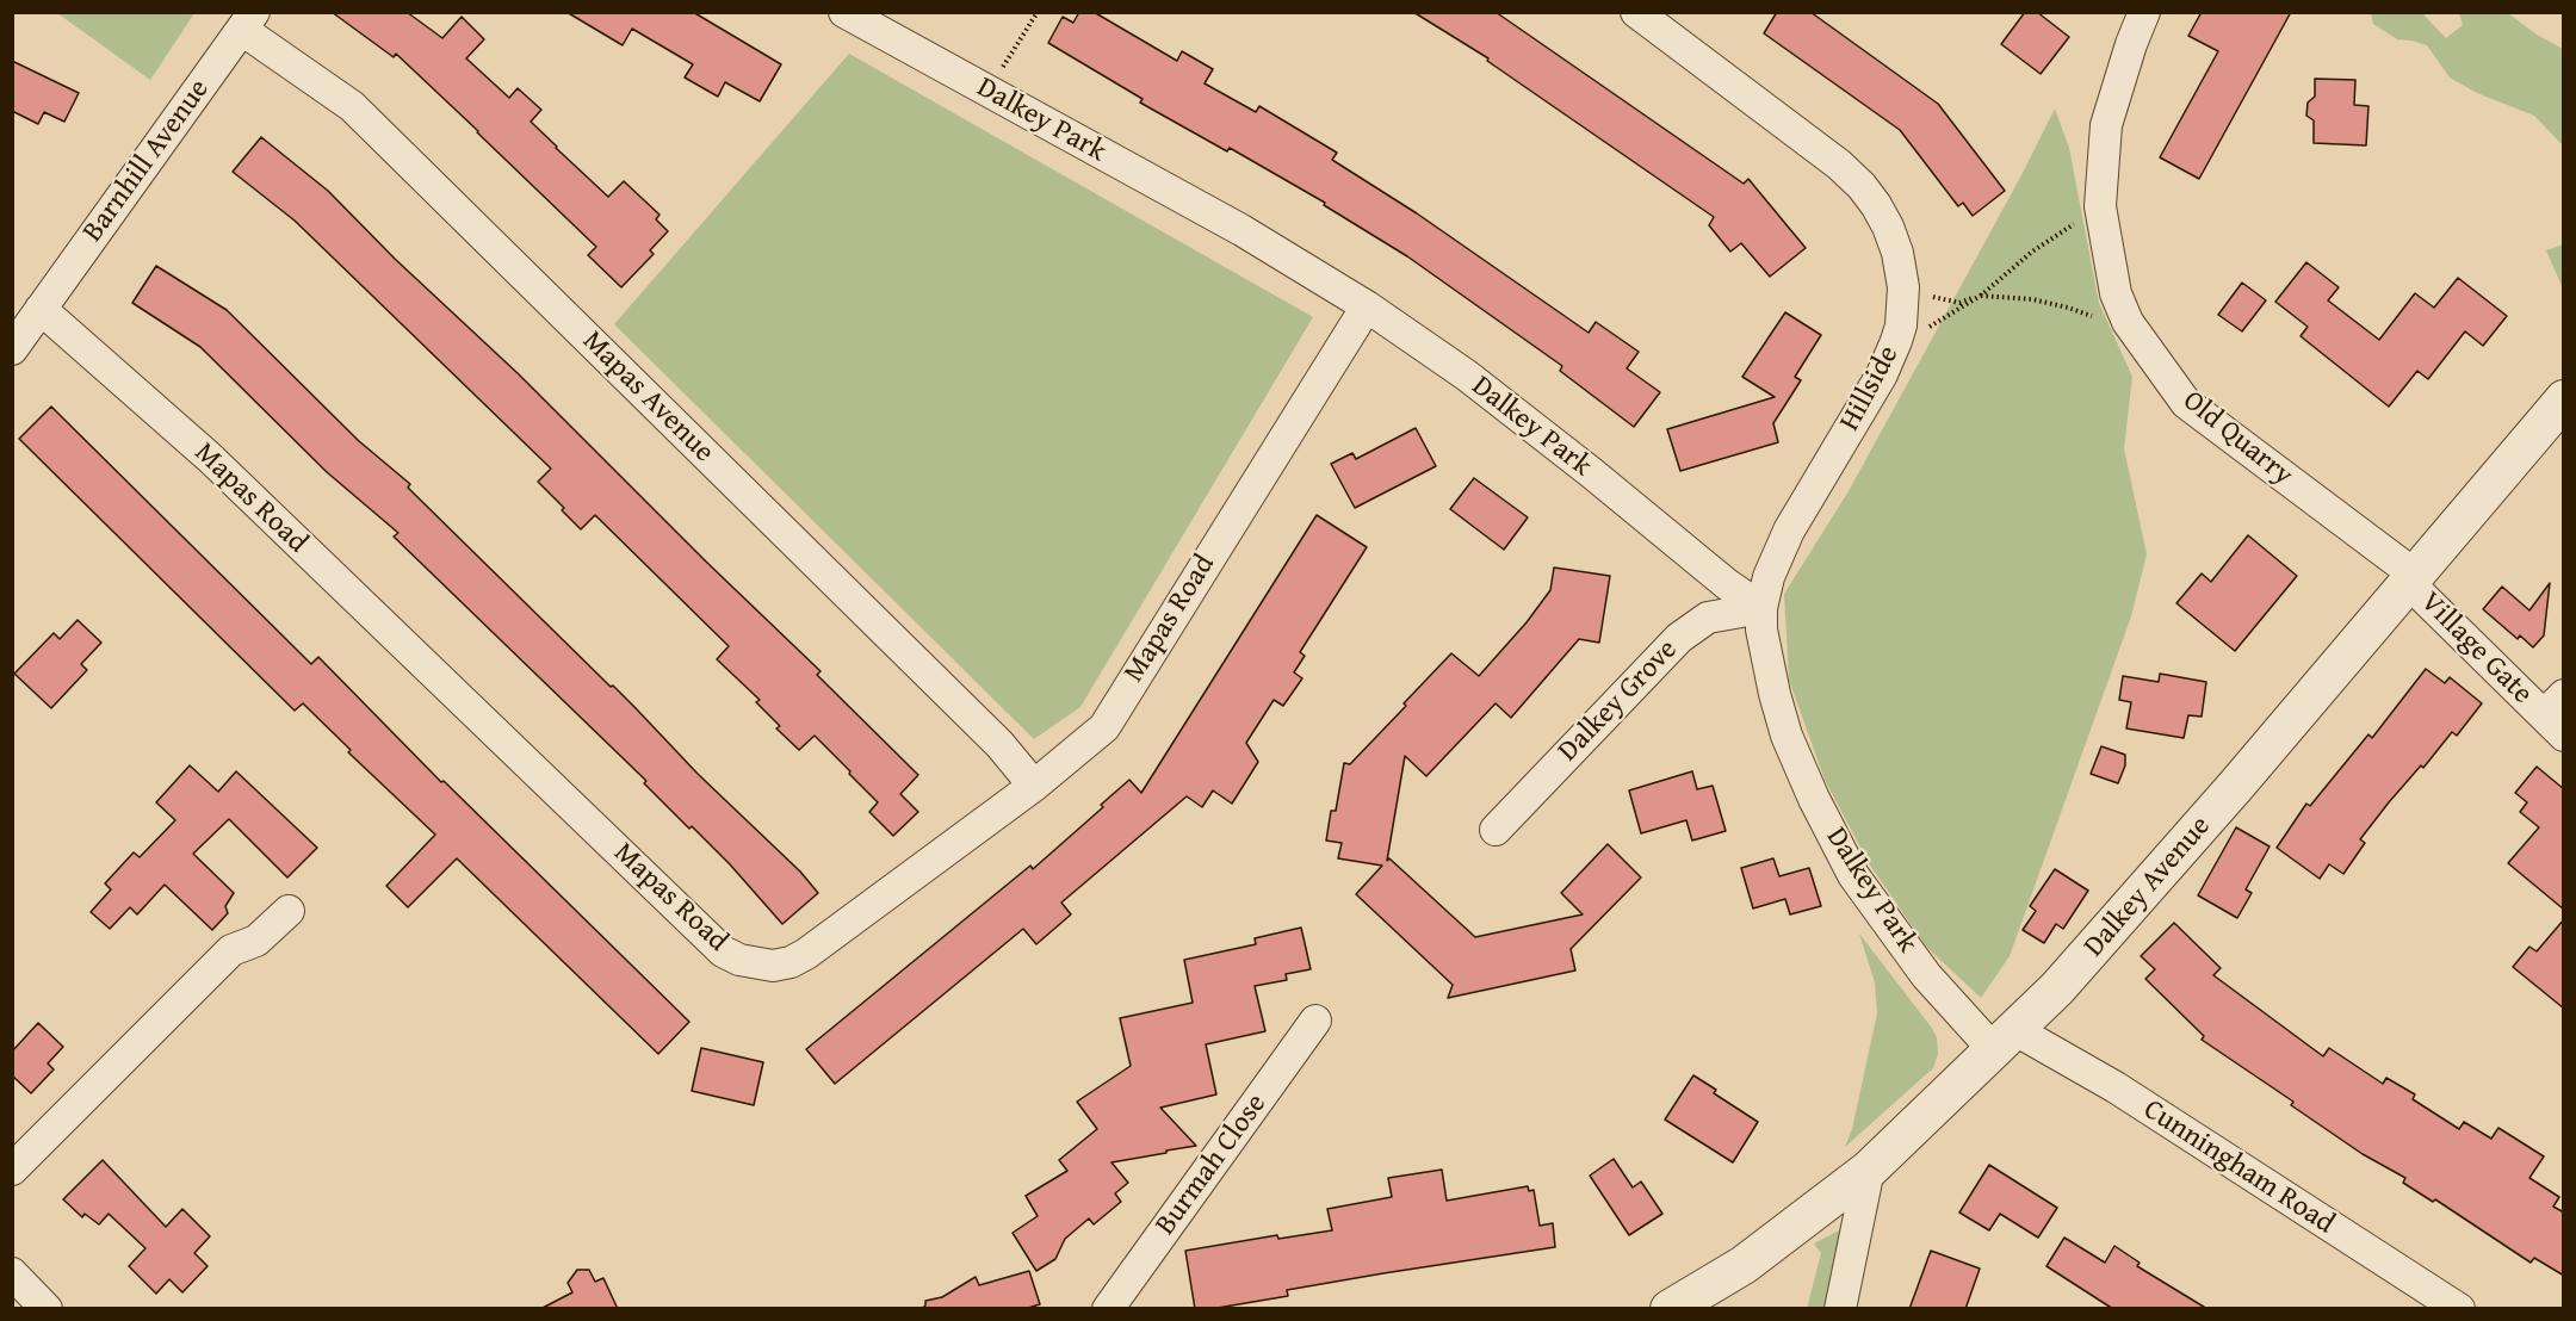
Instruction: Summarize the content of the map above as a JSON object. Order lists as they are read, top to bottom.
{
  "streets": {
    "street": [
      "Dalkey Park",
      "Barnhill Avenue",
      "Hillside",
      "Mapas Avenue",
      "Old Quarry",
      "Mapas Road",
      "Village Gate",
      "Dalkey Grove",
      "Dalkey Avenue",
      "Burmah Close",
      "Cunningham Road"
    ]
  },
  "crossings": [
    ["Dalkey Park", "Hillside"],
    ["Dalkey Park", "Mapas Road"],
    ["Dalkey Park", "Dalkey Grove"],
    ["Dalkey Park", "Dalkey Avenue"],
    ["Dalkey Park", "Cunningham Road"],
    ["Barnhill Avenue", "Mapas Avenue"],
    ["Barnhill Avenue", "Mapas Road"],
    ["Hillside", "Dalkey Grove"],
    ["Mapas Avenue", "Mapas Road"],
    ["Old Quarry", "Village Gate"],
    ["Old Quarry", "Dalkey Avenue"],
    ["Village Gate", "Dalkey Avenue"],
    ["Dalkey Avenue", "Cunningham Road"]
  ]
}
